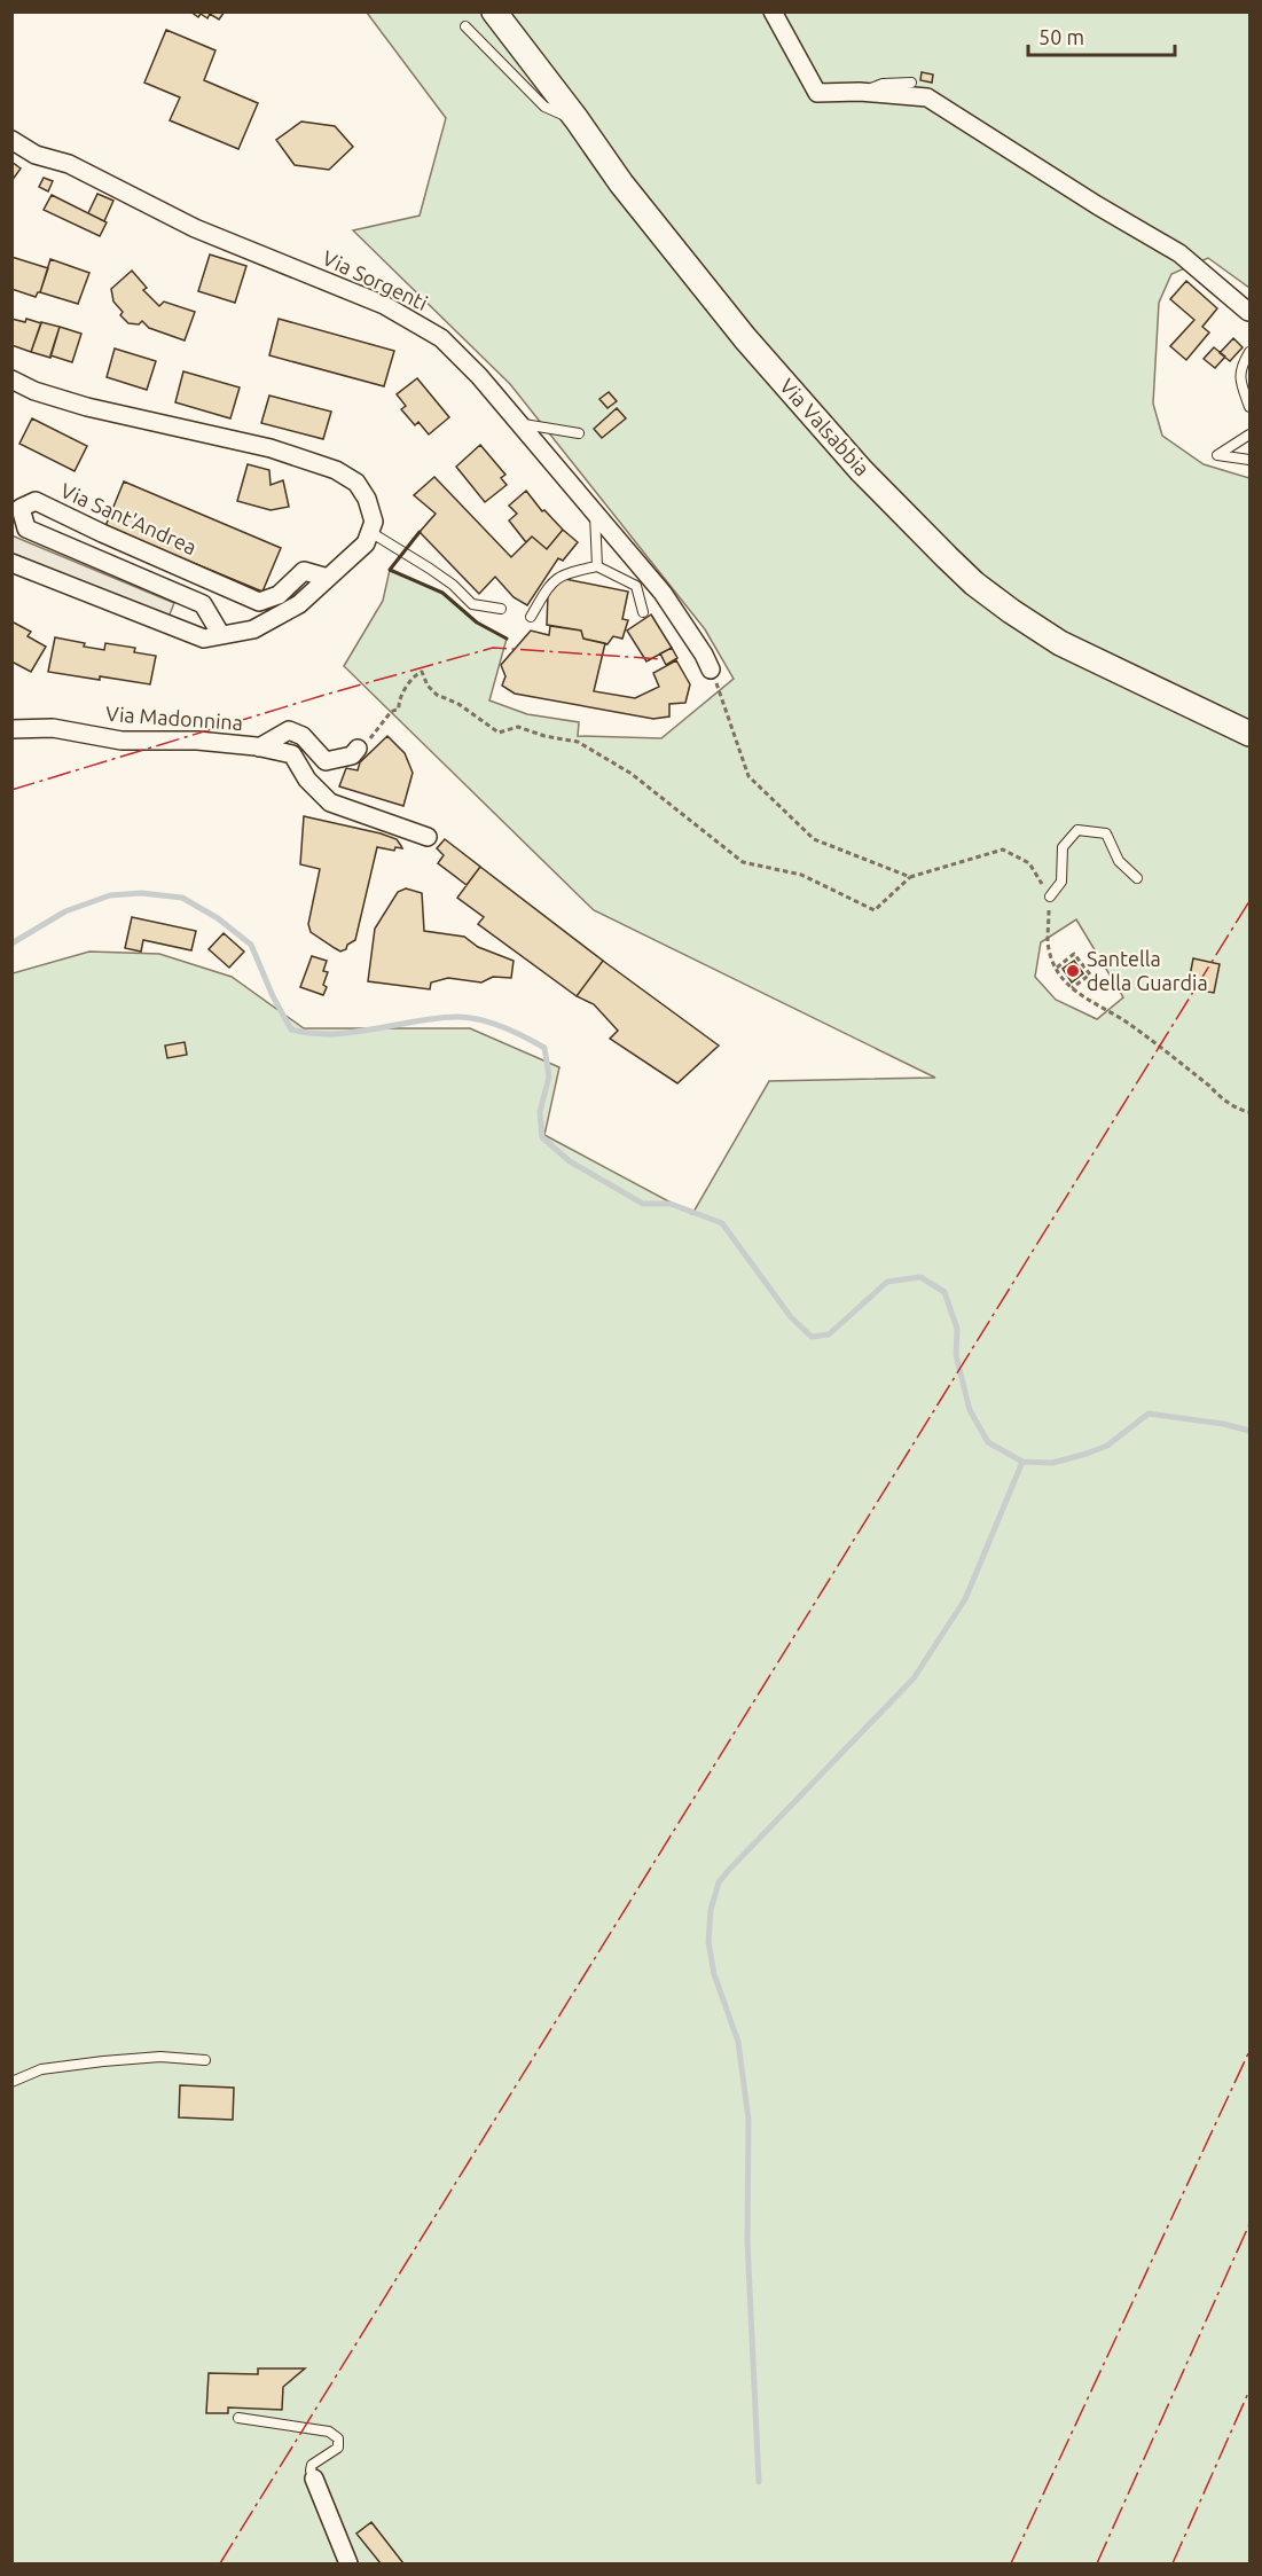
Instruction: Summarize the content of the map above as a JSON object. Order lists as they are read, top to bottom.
{
  "streets": {
    "main road": ["Via Valsabbia"],
    "street": ["Via Sorgenti", "Via Sant'Andrea", "Via Madonnina"]
  },
  "places": ["Santella della Guardia"],
  "scale_bar": "50 m"
}
